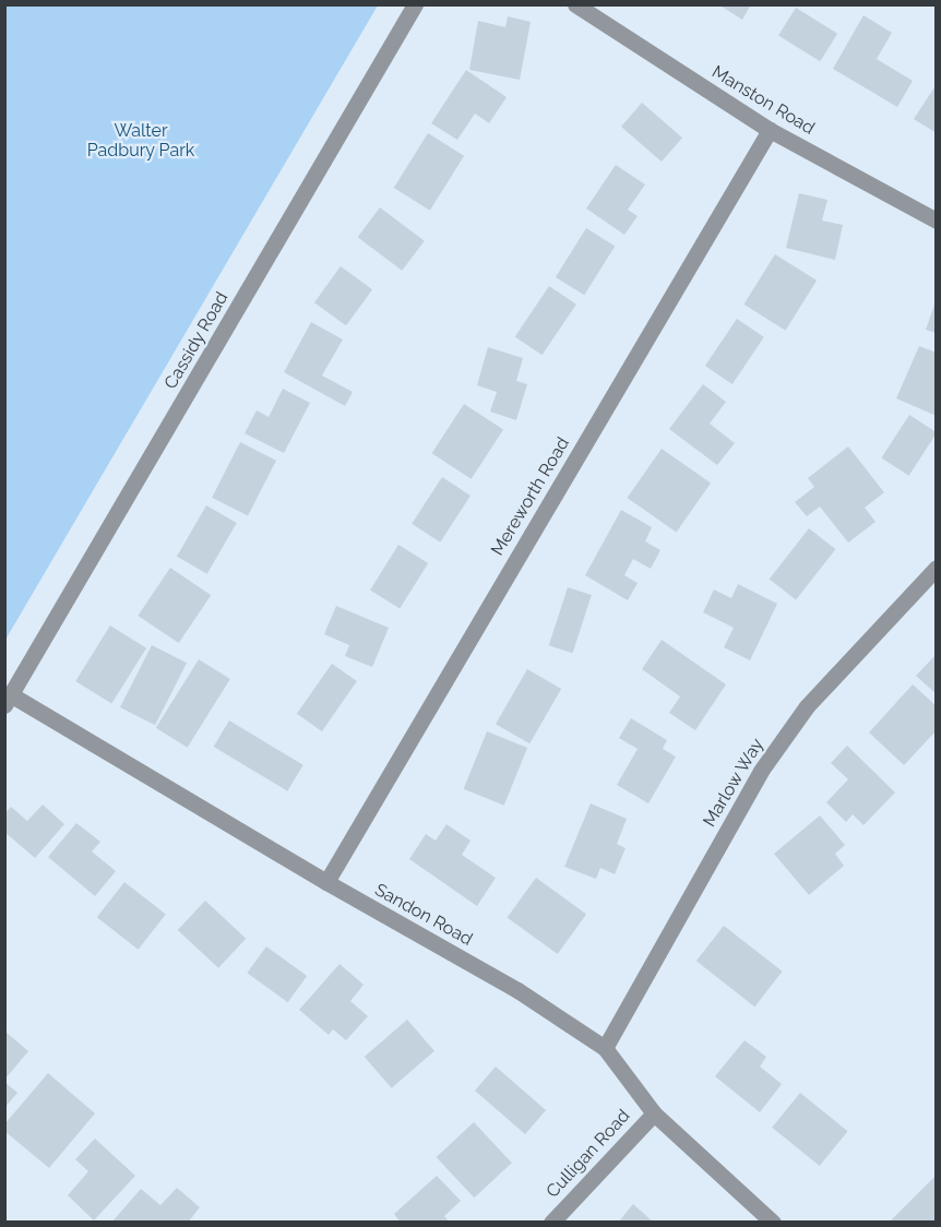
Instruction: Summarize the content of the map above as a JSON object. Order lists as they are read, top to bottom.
{
  "streets": {
    "street": [
      "Manston Road",
      "Cassidy Road",
      "Mereworth Road",
      "Marlow Way",
      "Sandon Road",
      "Culligan Road"
    ]
  },
  "crossings": [
    ["Manston Road", "Mereworth Road"],
    ["Cassidy Road", "Sandon Road"],
    ["Mereworth Road", "Sandon Road"],
    ["Marlow Way", "Sandon Road"],
    ["Sandon Road", "Culligan Road"]
  ],
  "parks": ["Walter Padbury Park"]
}
